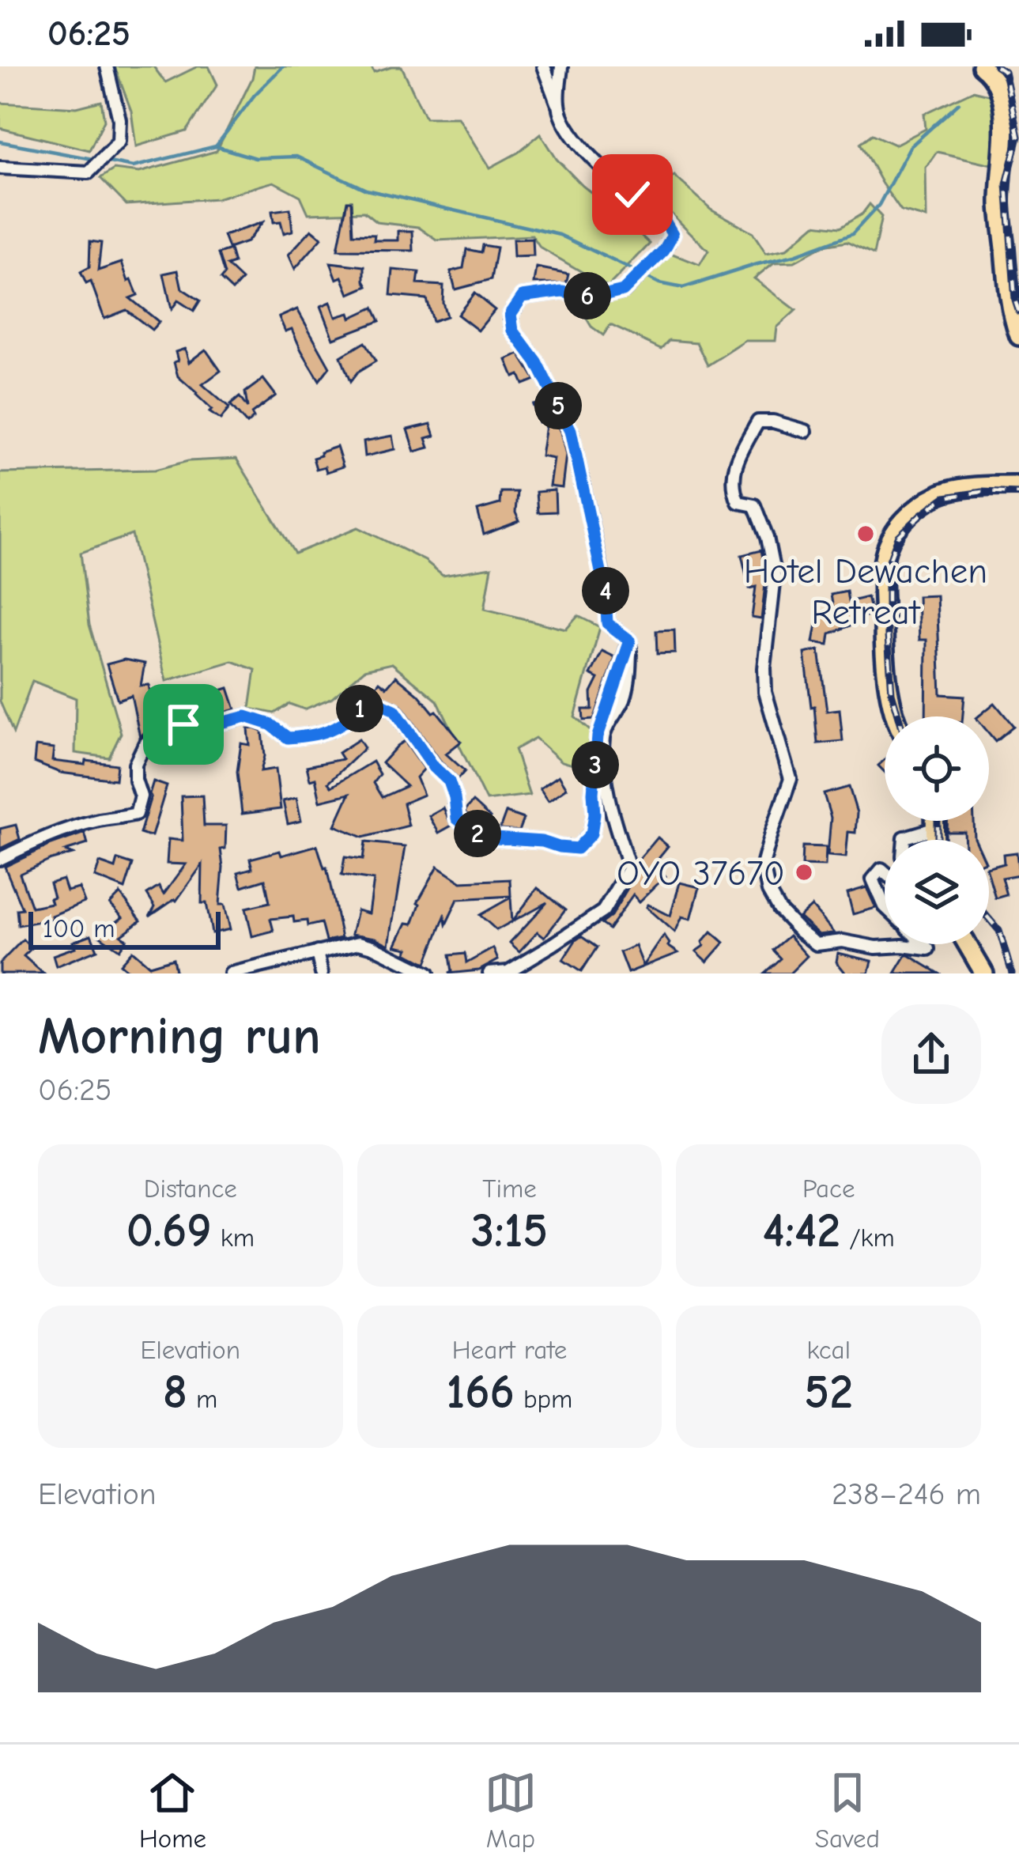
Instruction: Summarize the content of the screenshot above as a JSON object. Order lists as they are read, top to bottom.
{
  "places": ["Hotel Dewachen Retreat", "OYO 37670"],
  "scale_bar": "100 m",
  "page": {
    "status": "06:25",
    "pins": [
      "6",
      "5",
      "4",
      "1",
      "3",
      "2"
    ],
    "scale": "100 m",
    "heading": ["Morning run", "06:25"],
    "stats": [
      ["Distance", "0.69 km"],
      ["Time", "3:15"],
      ["Pace", "4:42 /km"],
      ["Elevation", "8 m"],
      ["Heart rate", "166 bpm"],
      ["kcal", "52"]
    ],
    "chart": ["Elevation", "238–246 m"],
    "tabs": ["Home", "Map", "Saved"]
  }
}
